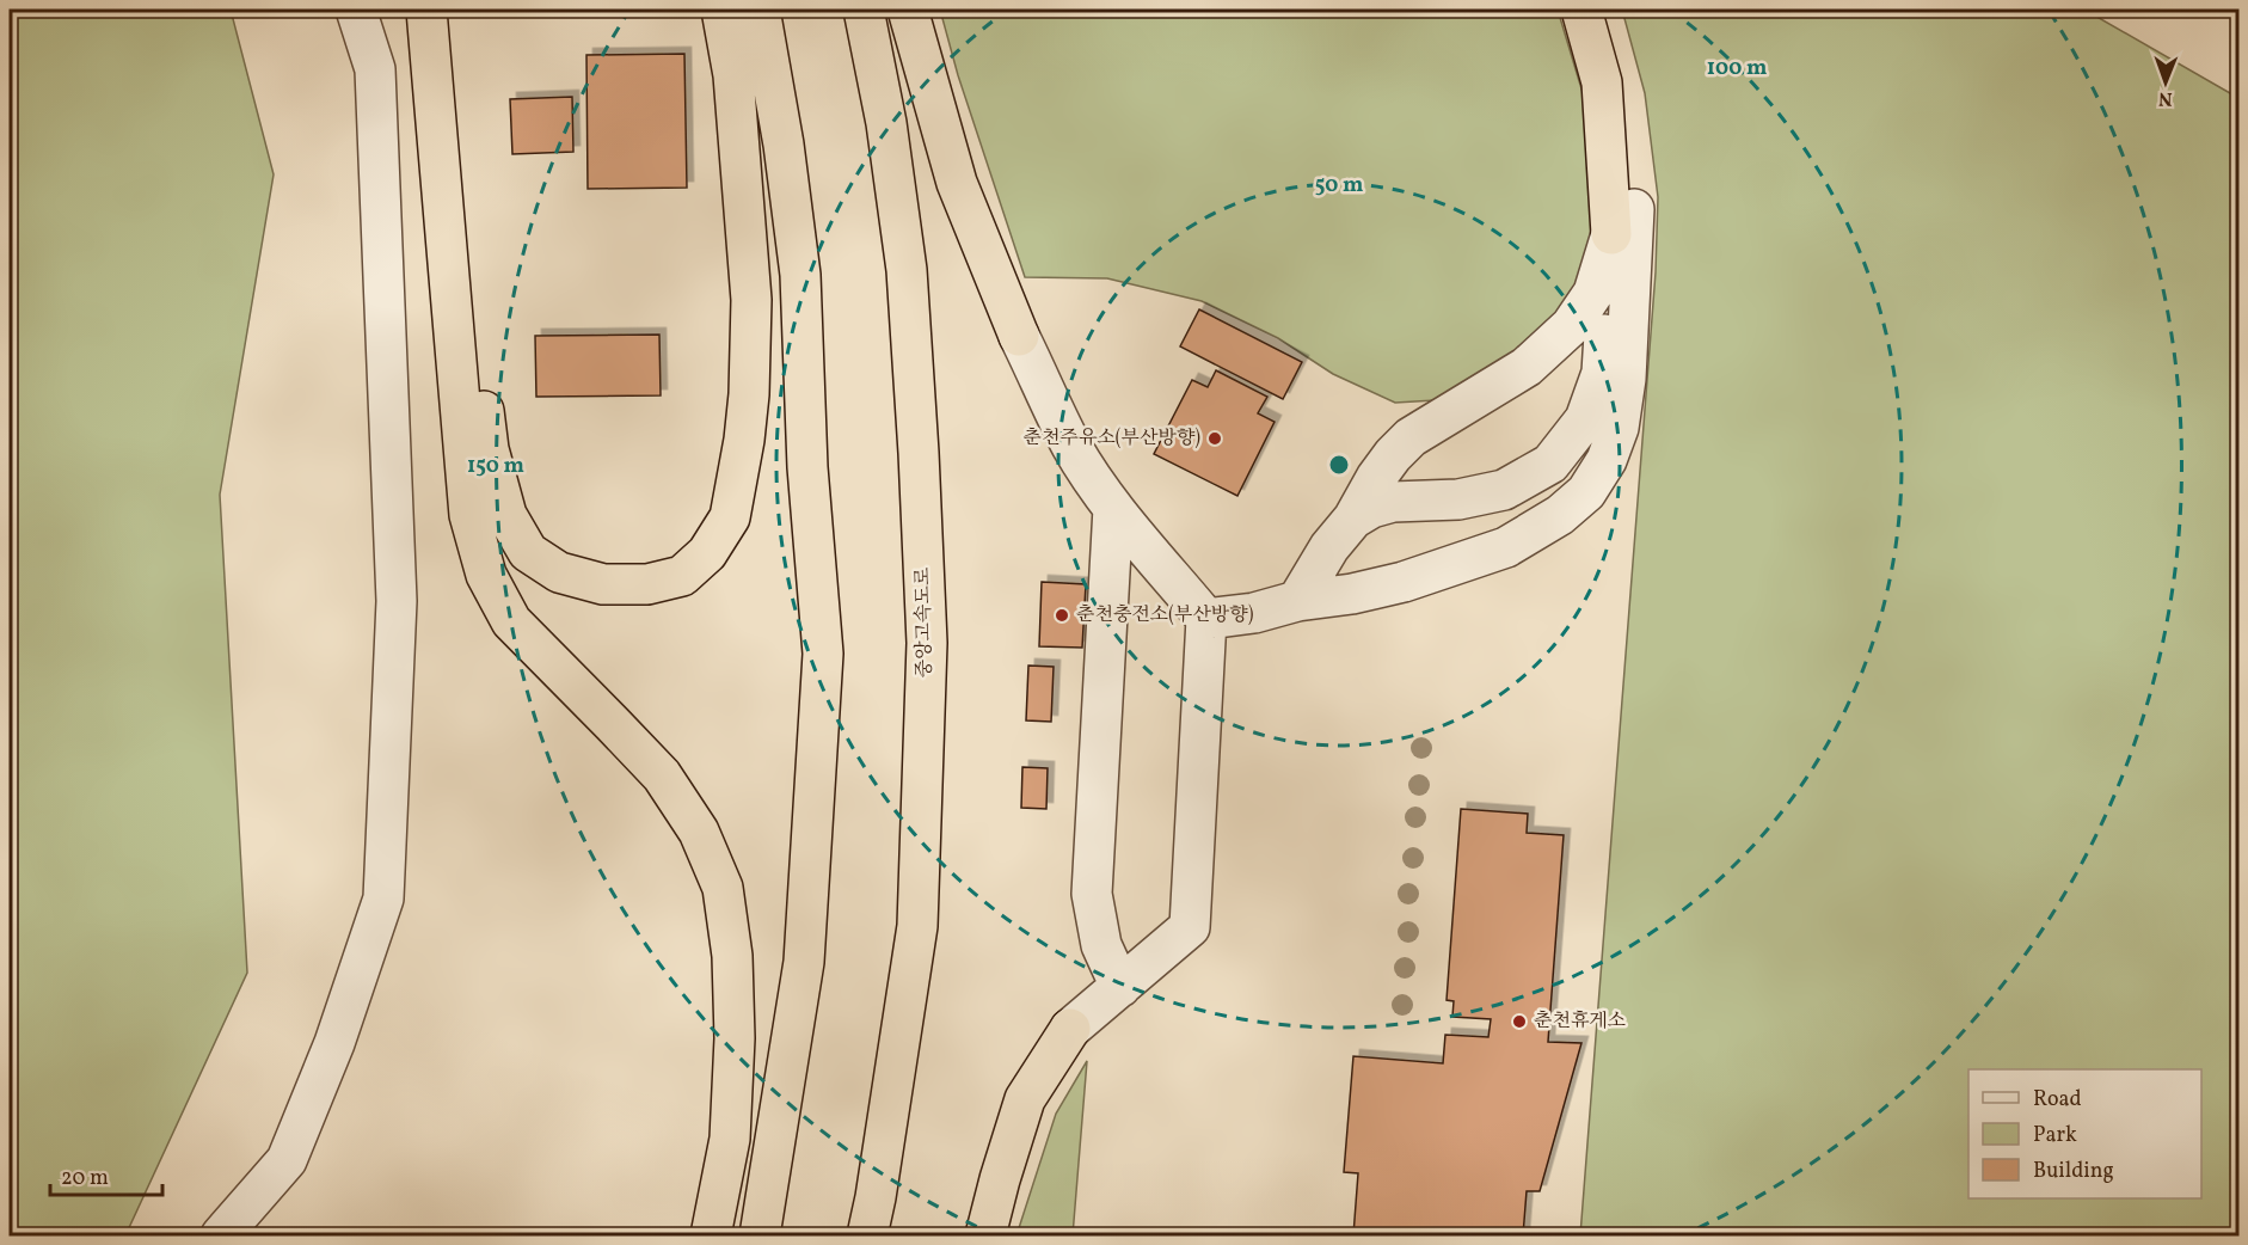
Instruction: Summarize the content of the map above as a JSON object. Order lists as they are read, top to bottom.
{
  "streets": {
    "highway": ["중앙고속도로"]
  },
  "places": ["춘천주유소(부산방향)", "춘천충전소(부산방향)", "춘천휴게소"],
  "legend": ["Road", "Park", "Building"],
  "scale_bar": "20 m",
  "north": "bottom",
  "rings": ["100 m", "50 m", "150 m"]
}
